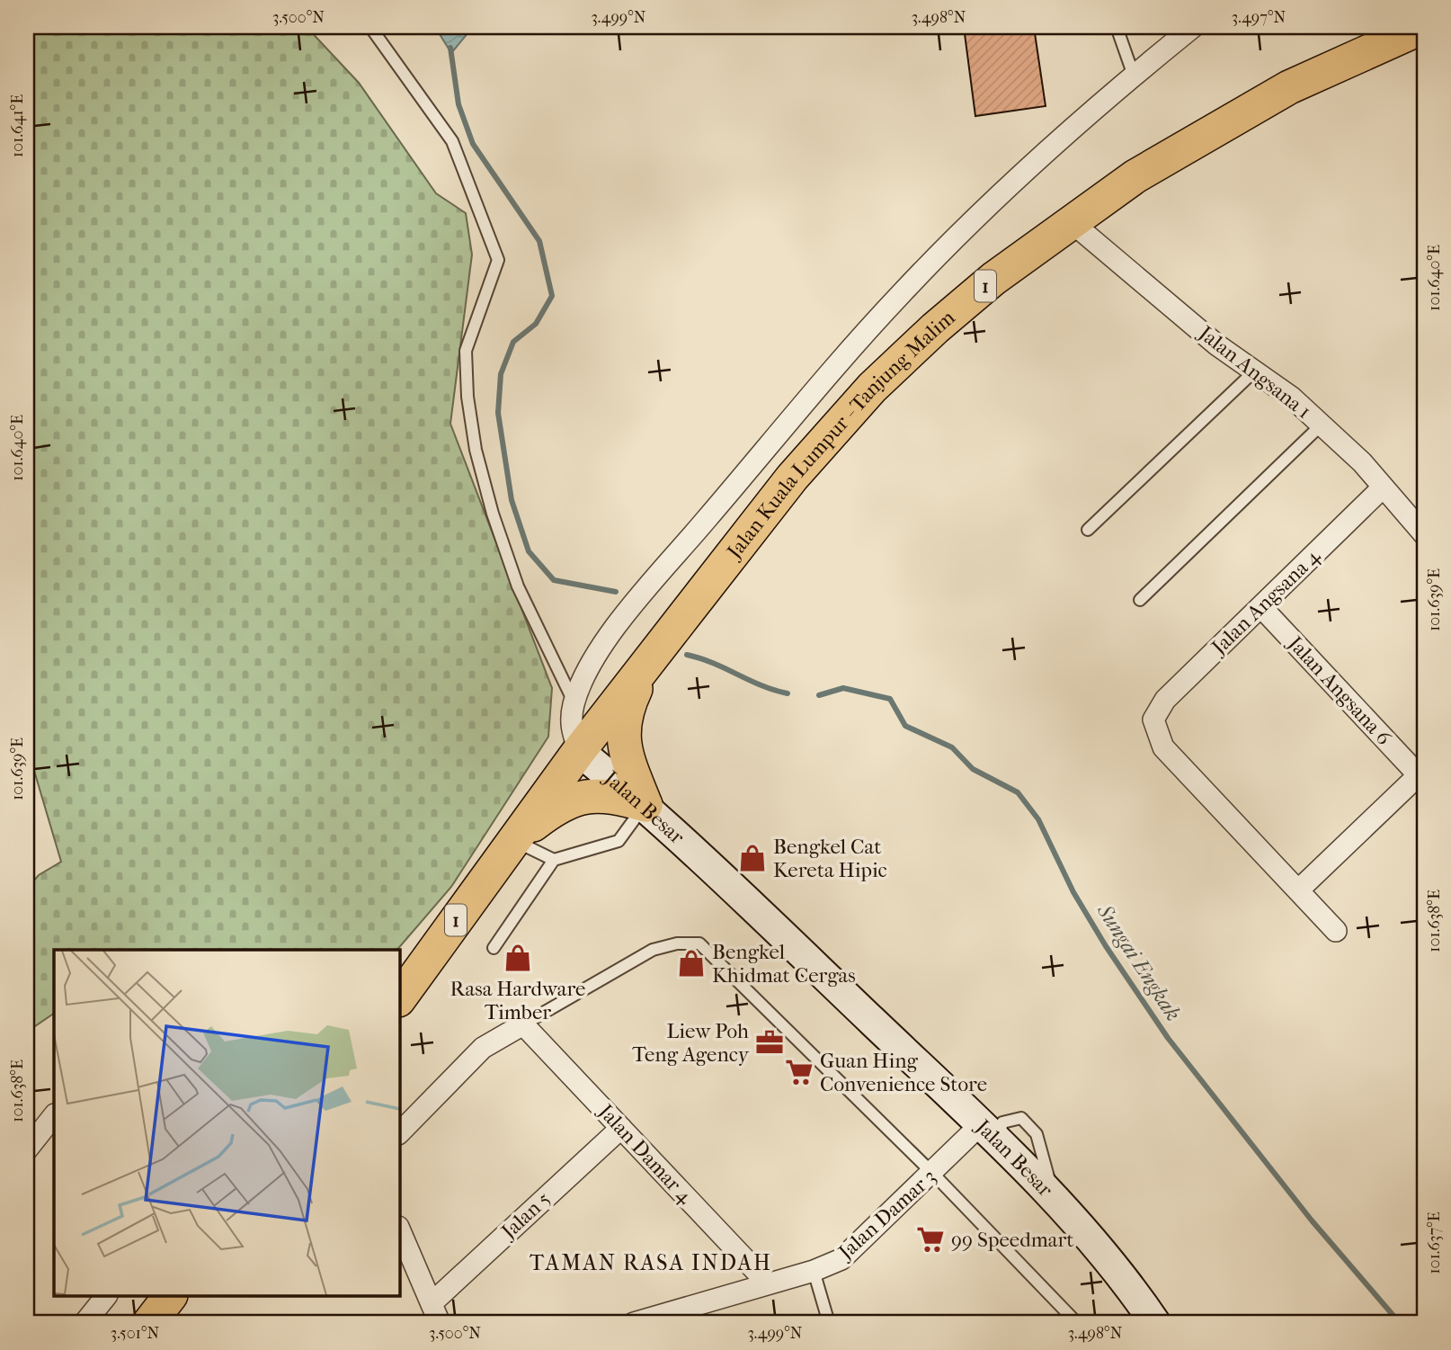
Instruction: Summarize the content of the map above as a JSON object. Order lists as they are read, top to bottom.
{
  "streets": {
    "main road": ["1", "Jalan Kuala Lumpur - Tanjung Malim", "Jalan Besar"],
    "street": [
      "Jalan Angsana 1",
      "Jalan Angsana 4",
      "Jalan Angsana 6",
      "Jalan Damar 4",
      "Jalan Damar 3",
      "Jalan 5"
    ]
  },
  "crossings": [
    ["Jalan Angsana 1", "Jalan Kuala Lumpur - Tanjung Malim"],
    ["Jalan Angsana 1", "Jalan Angsana 4"],
    ["Jalan Kuala Lumpur - Tanjung Malim", "Jalan Besar"],
    ["Jalan Angsana 4", "Jalan Angsana 6"],
    ["Jalan Besar", "Jalan Damar 3"],
    ["Jalan Damar 4", "Jalan Damar 3"],
    ["Jalan Damar 4", "Jalan 5"]
  ],
  "districts": ["TAMAN RASA INDAH"],
  "water": ["Sungai Engkak"],
  "places": {
    "shop": ["Bengkel Cat Kereta Hipic", "Rasa Hardware Timber", "Bengkel Khidmat Cergas"],
    "office": ["Liew Poh Teng Agency"],
    "supermarket": ["Guan Hing Convenience Store", "99 Speedmart"]
  },
  "coordinates": [
    "3.500°N",
    "3.499°N",
    "3.498°N",
    "3.497°N",
    "101.641°E",
    "101.640°E",
    "101.639°E",
    "101.638°E",
    "101.637°E",
    "3.501°N"
  ]
}
